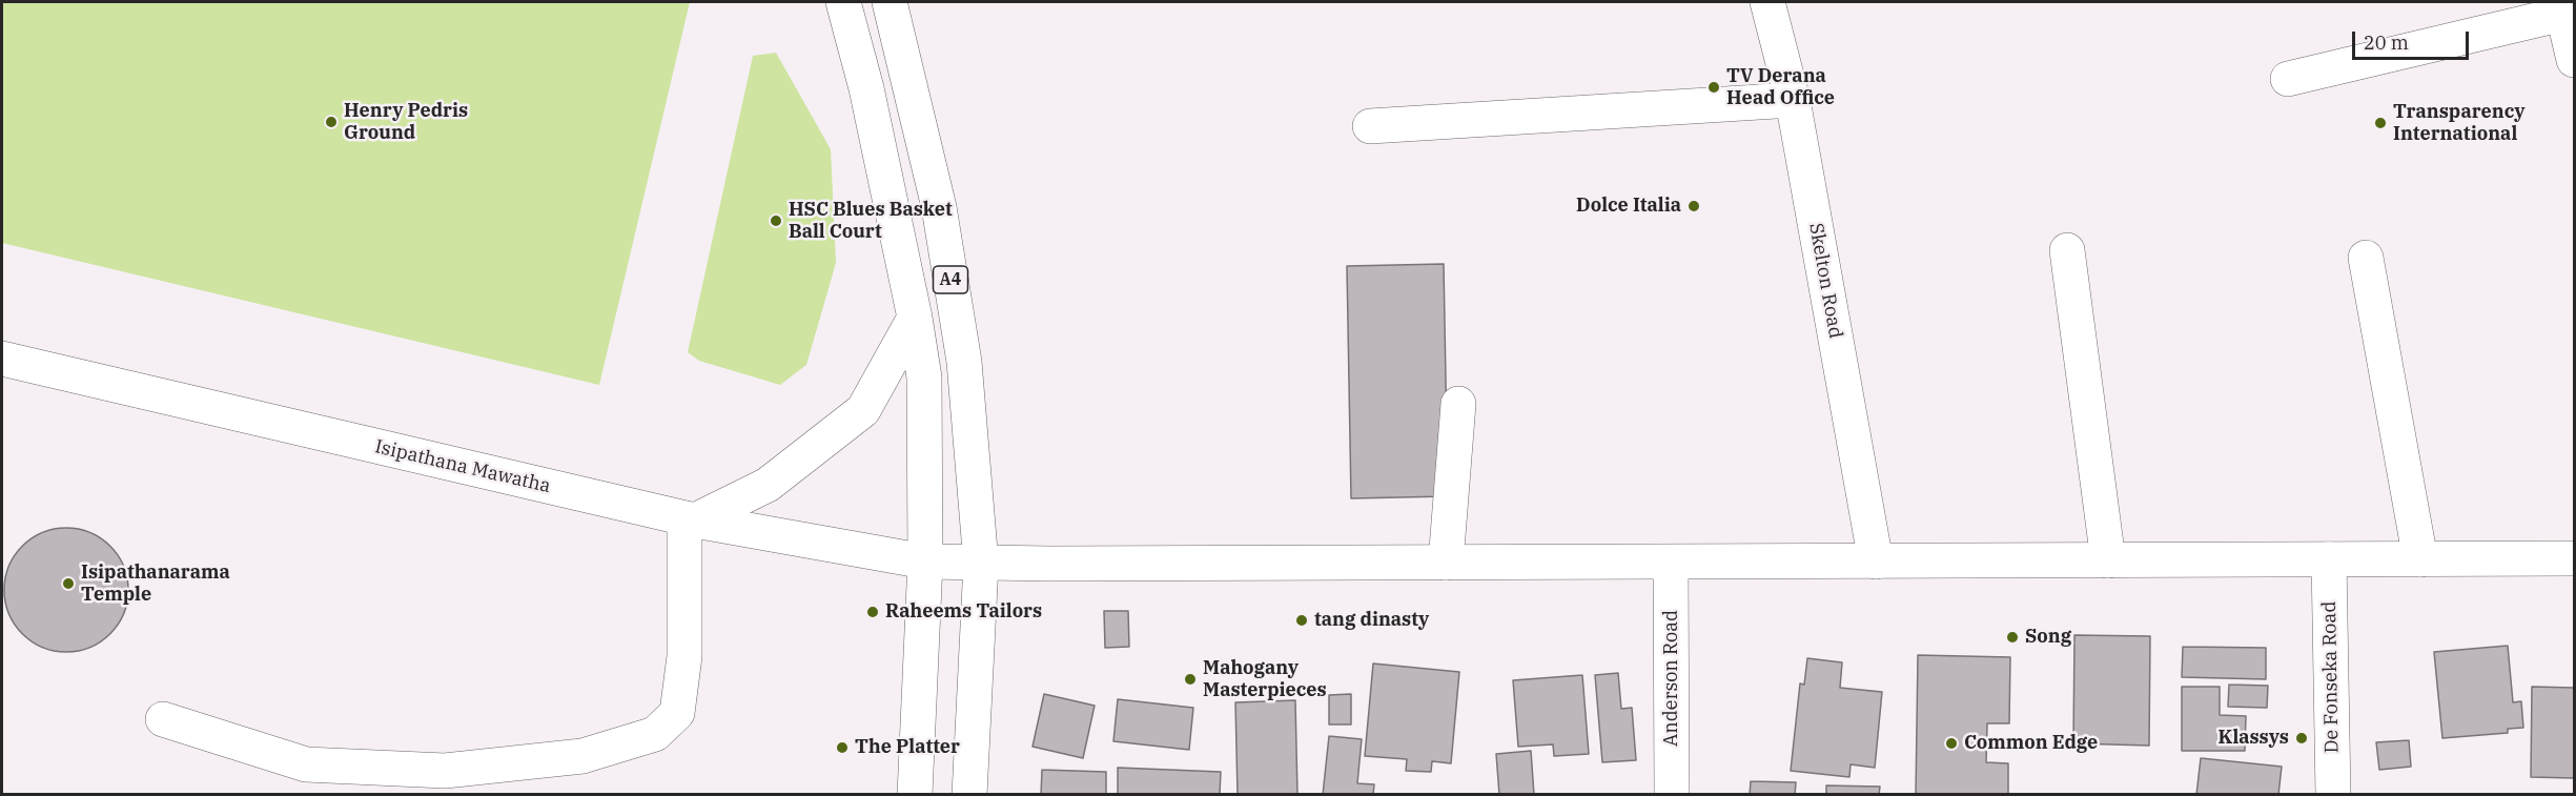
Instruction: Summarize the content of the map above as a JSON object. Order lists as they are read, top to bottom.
{
  "streets": {
    "main road": [
      "A4",
      "Skelton Road",
      "Isipathana Mawatha",
      "De Fonseka Road",
      "Anderson Road"
    ]
  },
  "crossings": [
    ["A4", "Isipathana Mawatha"],
    ["Skelton Road", "Isipathana Mawatha"],
    ["Isipathana Mawatha", "De Fonseka Road"],
    ["Isipathana Mawatha", "Anderson Road"]
  ],
  "places": [
    "TV Derana Head Office",
    "Henry Pedris Ground",
    "Transparency International",
    "Dolce Italia",
    "HSC Blues Basket Ball Court",
    "Isipathanarama Temple",
    "Raheems Tailors",
    "tang dinasty",
    "Song",
    "Mahogany Masterpieces",
    "Klassys",
    "Common Edge",
    "The Platter"
  ],
  "scale_bar": "20 m"
}
